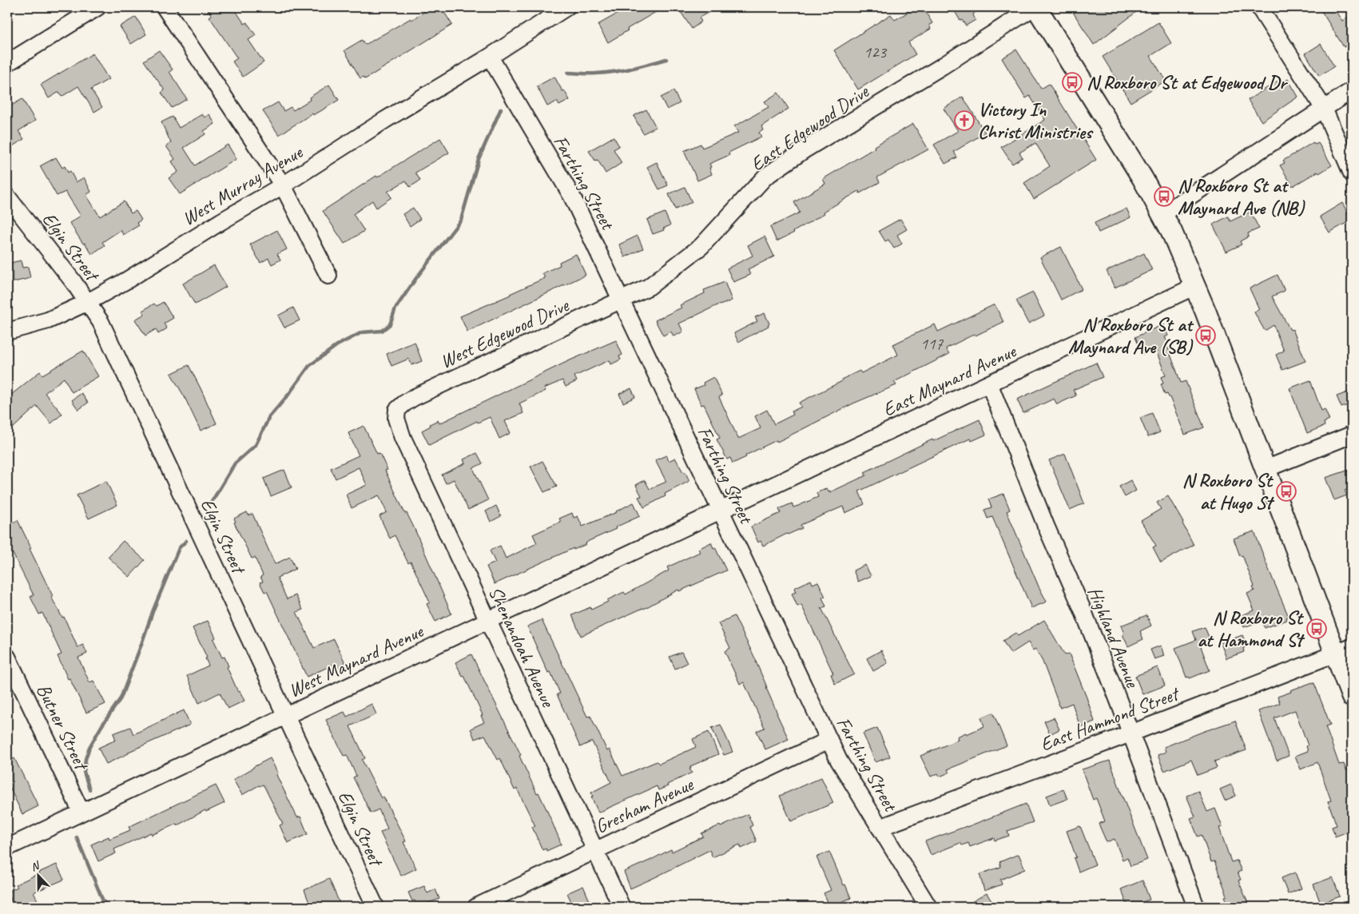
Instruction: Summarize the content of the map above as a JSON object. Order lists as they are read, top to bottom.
{
  "streets": {
    "street": [
      "East Edgewood Drive",
      "Farthing Street",
      "West Murray Avenue",
      "Elgin Street",
      "West Edgewood Drive",
      "East Maynard Avenue",
      "Highland Avenue",
      "Shenandoah Avenue",
      "West Maynard Avenue",
      "East Hammond Street",
      "Butner Street",
      "Gresham Avenue"
    ]
  },
  "crossings": [
    ["East Edgewood Drive", "Farthing Street"],
    ["East Edgewood Drive", "West Edgewood Drive"],
    ["Farthing Street", "West Murray Avenue"],
    ["Farthing Street", "West Edgewood Drive"],
    ["Farthing Street", "East Maynard Avenue"],
    ["Farthing Street", "West Maynard Avenue"],
    ["Farthing Street", "East Hammond Street"],
    ["Farthing Street", "Gresham Avenue"],
    ["West Murray Avenue", "Elgin Street"],
    ["Elgin Street", "West Maynard Avenue"],
    ["West Edgewood Drive", "Shenandoah Avenue"],
    ["East Maynard Avenue", "Highland Avenue"],
    ["East Maynard Avenue", "West Maynard Avenue"],
    ["Highland Avenue", "East Hammond Street"],
    ["Shenandoah Avenue", "West Maynard Avenue"],
    ["Shenandoah Avenue", "Gresham Avenue"],
    ["West Maynard Avenue", "Butner Street"]
  ],
  "places": {
    "bus stop": [
      "N Roxboro St at Edgewood Dr",
      "N Roxboro St at Maynard Ave (NB)",
      "N Roxboro St at Maynard Ave (SB)",
      "N Roxboro St at Hugo St",
      "N Roxboro St at Hammond St"
    ],
    "church": ["Victory In Christ Ministries"]
  },
  "house_numbers": ["123", "117"],
  "north": "top"
}
